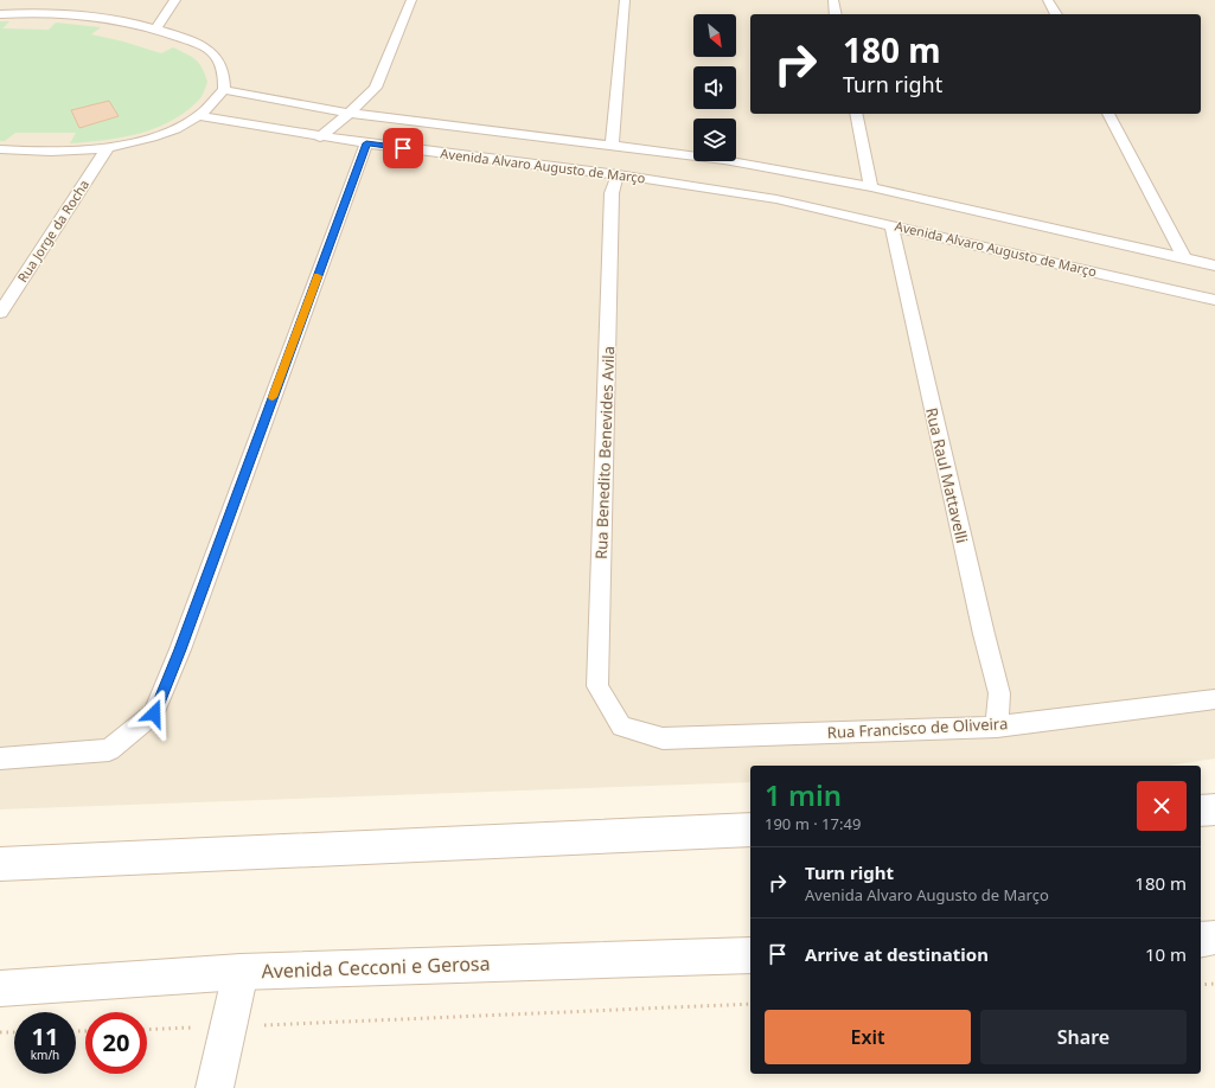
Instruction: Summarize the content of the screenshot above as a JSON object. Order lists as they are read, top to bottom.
{
  "streets": {
    "street": ["Avenida Cecconi e Gerosa"],
    "lane": [
      "Avenida Alvaro Augusto de Março",
      "Rua Jorge da Rocha",
      "Rua Benedito Benevides Avila",
      "Rua Raul Mattavelli",
      "Rua Francisco de Oliveira"
    ]
  },
  "crossings": [
    ["Avenida Alvaro Augusto de Março", "Rua Benedito Benevides Avila"],
    ["Avenida Alvaro Augusto de Março", "Rua Raul Mattavelli"],
    ["Rua Benedito Benevides Avila", "Rua Francisco de Oliveira"],
    ["Rua Raul Mattavelli", "Rua Francisco de Oliveira"]
  ],
  "north": "bottom right",
  "page": {
    "turn": ["180 m", "Turn right"],
    "heading": ["1 min", "190 m · 17:49"],
    "list": [
      {
        "name": "Turn right",
        "note": "Avenida Alvaro Augusto de Março",
        "value": "180 m"
      },
      {
        "name": "Arrive at destination",
        "value": "10 m"
      }
    ],
    "buttons": ["Exit", "Share"],
    "speed": "11 km/h",
    "limit": "20"
  }
}
